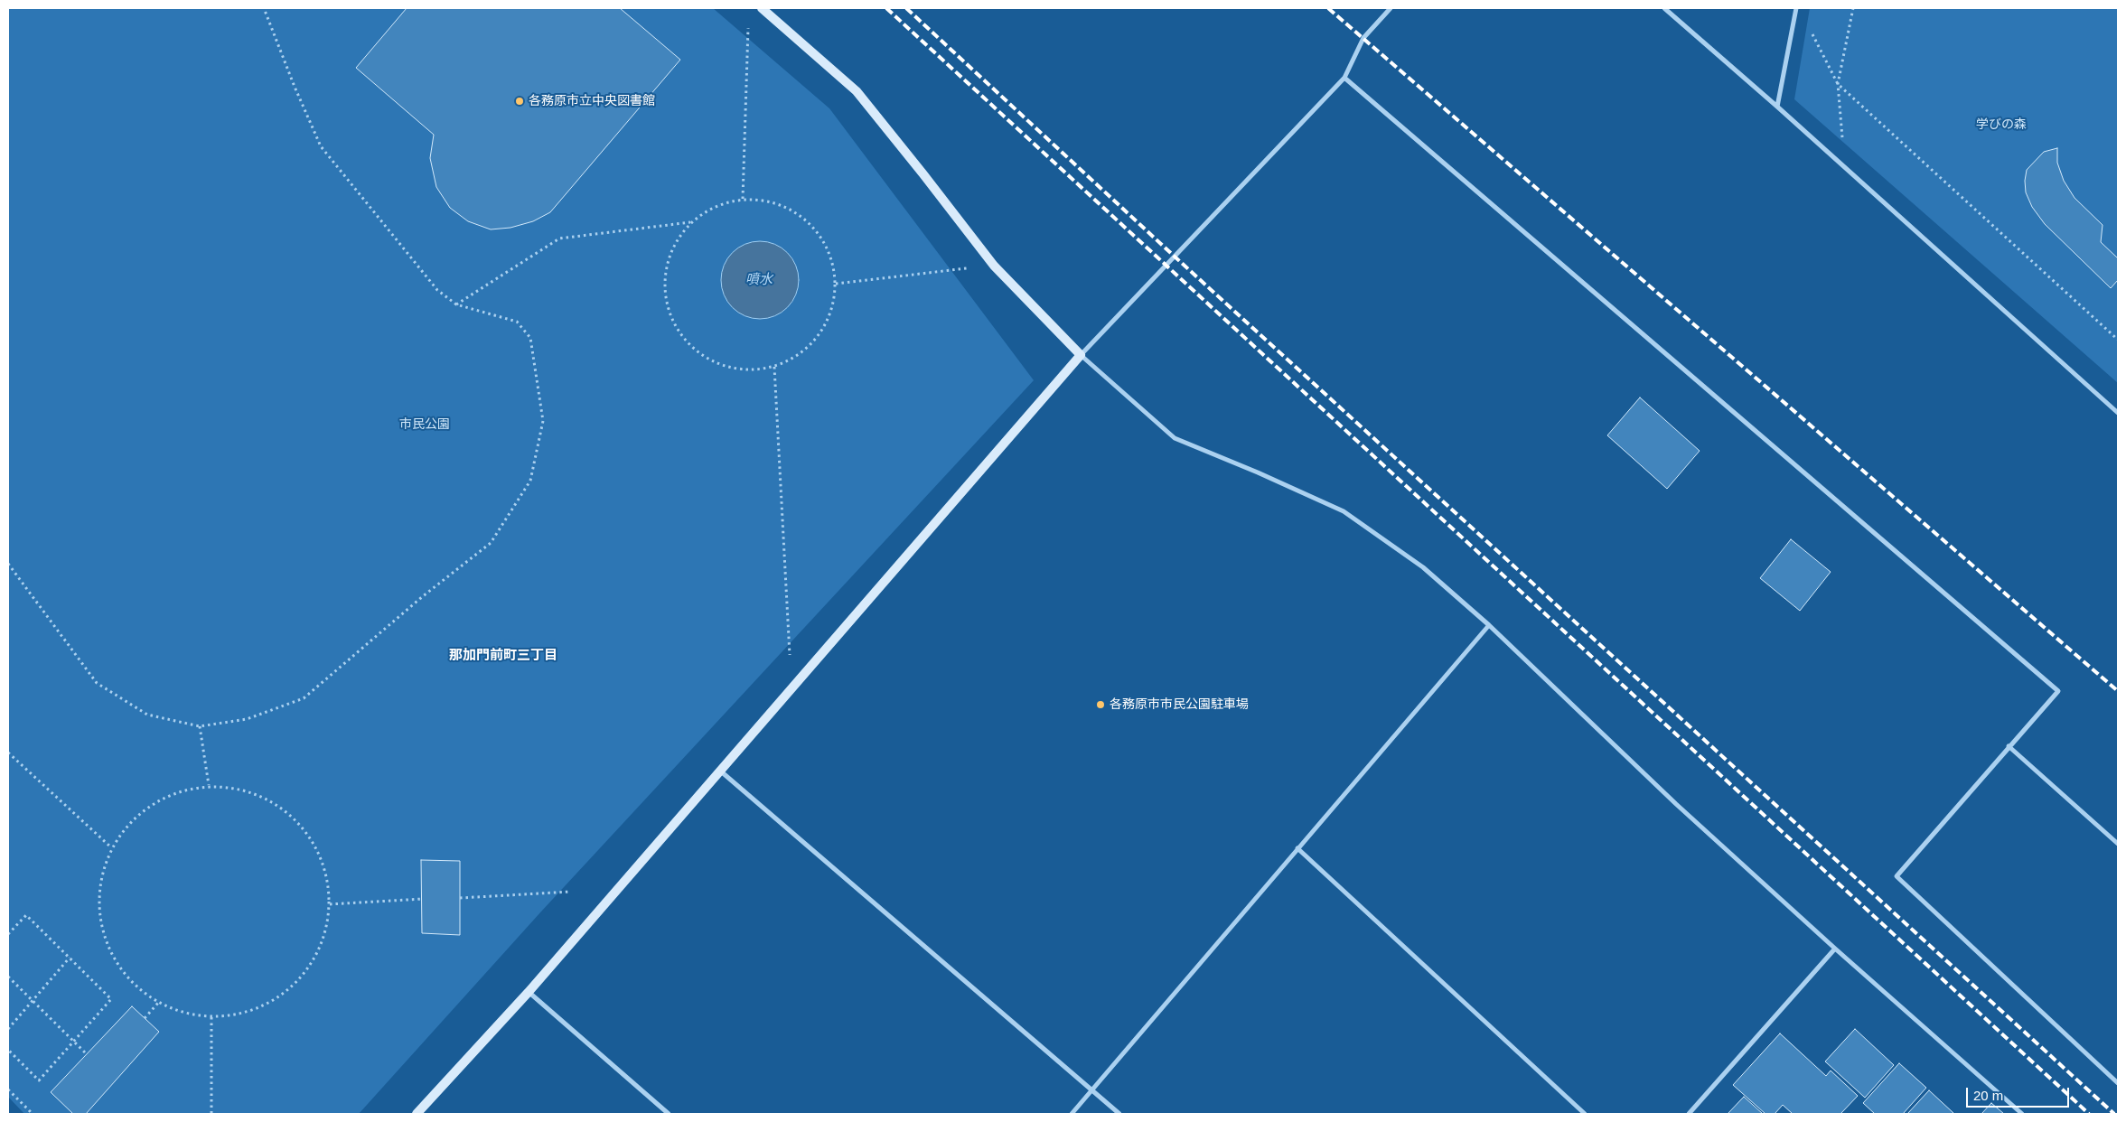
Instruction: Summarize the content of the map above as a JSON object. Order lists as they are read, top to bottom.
{
  "districts": ["那加門前町三丁目"],
  "water": ["噴水"],
  "parks": ["学びの森", "市民公園"],
  "places": ["各務原市立中央図書館", "各務原市市民公園駐車場"],
  "scale_bar": "20 m"
}
